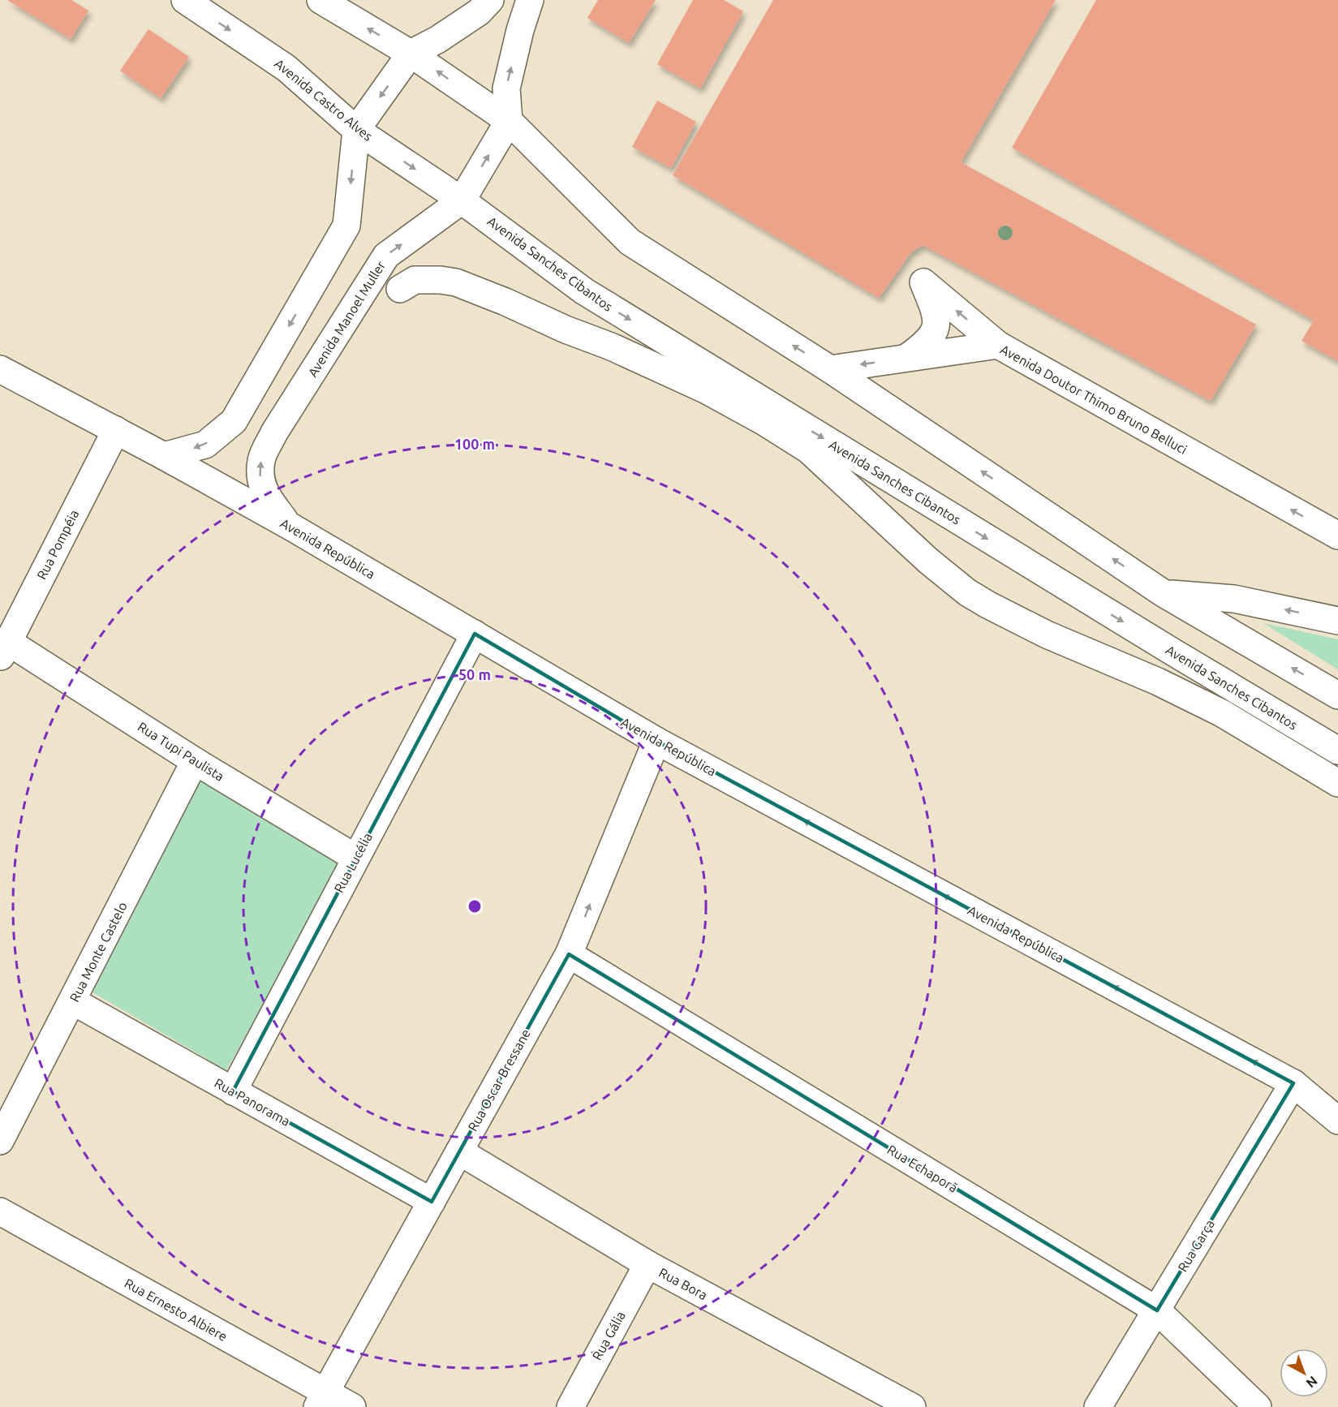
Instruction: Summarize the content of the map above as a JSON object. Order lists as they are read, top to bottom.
{
  "streets": {
    "street": [
      "Avenida Castro Alves",
      "Avenida Sanches Cibantos",
      "Avenida Manoel Muller",
      "Avenida Doutor Thimo Bruno Belluci",
      "Rua Pompéia",
      "Avenida República",
      "Rua Tupi Paulista",
      "Rua Lucélia",
      "Rua Monte Castelo",
      "Rua Oscar Bressane",
      "Rua Panorama",
      "Rua Echaporã",
      "Rua Garça",
      "Rua Bora",
      "Rua Ernesto Albiere",
      "Rua Gália"
    ]
  },
  "crossings": [
    ["Avenida Castro Alves", "Avenida Sanches Cibantos"],
    ["Avenida Castro Alves", "Avenida Manoel Muller"],
    ["Avenida Sanches Cibantos", "Avenida Manoel Muller"],
    ["Avenida Manoel Muller", "Avenida República"],
    ["Rua Pompéia", "Avenida República"],
    ["Rua Pompéia", "Rua Tupi Paulista"],
    ["Avenida República", "Rua Lucélia"],
    ["Avenida República", "Rua Oscar Bressane"],
    ["Avenida República", "Rua Garça"],
    ["Rua Tupi Paulista", "Rua Lucélia"],
    ["Rua Tupi Paulista", "Rua Monte Castelo"],
    ["Rua Lucélia", "Rua Panorama"],
    ["Rua Monte Castelo", "Rua Panorama"],
    ["Rua Oscar Bressane", "Rua Panorama"],
    ["Rua Oscar Bressane", "Rua Echaporã"],
    ["Rua Oscar Bressane", "Rua Bora"],
    ["Rua Oscar Bressane", "Rua Ernesto Albiere"],
    ["Rua Echaporã", "Rua Garça"],
    ["Rua Bora", "Rua Gália"]
  ],
  "one_way": ["Avenida República"],
  "north": "bottom right",
  "rings": ["100 m", "50 m"]
}
